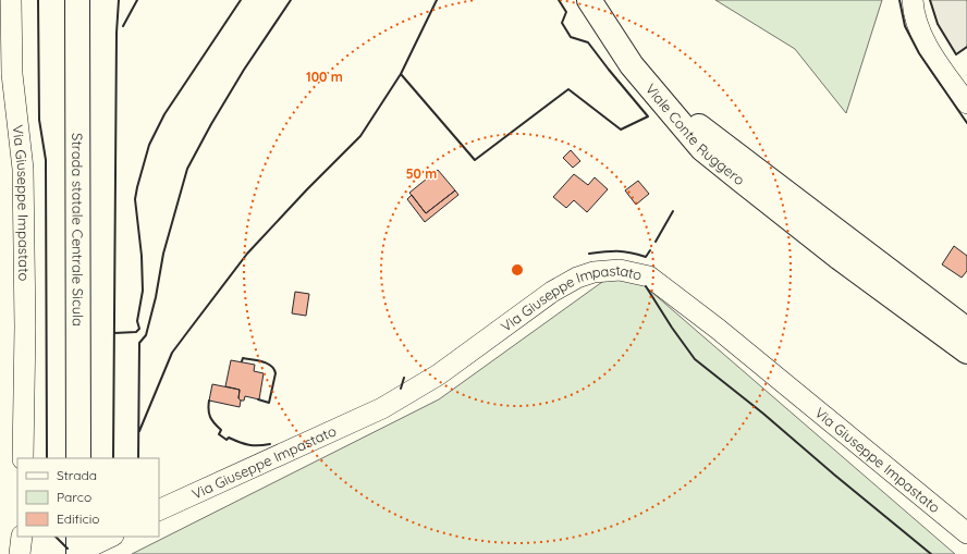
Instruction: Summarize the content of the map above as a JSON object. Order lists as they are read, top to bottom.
{
  "streets": {
    "main road": ["Viale Conte Ruggero", "Strada statale Centrale Sicula"],
    "street": ["Via Giuseppe Impastato"]
  },
  "legend": ["Strada", "Parco", "Edificio"],
  "rings": ["100 m", "50 m"]
}
